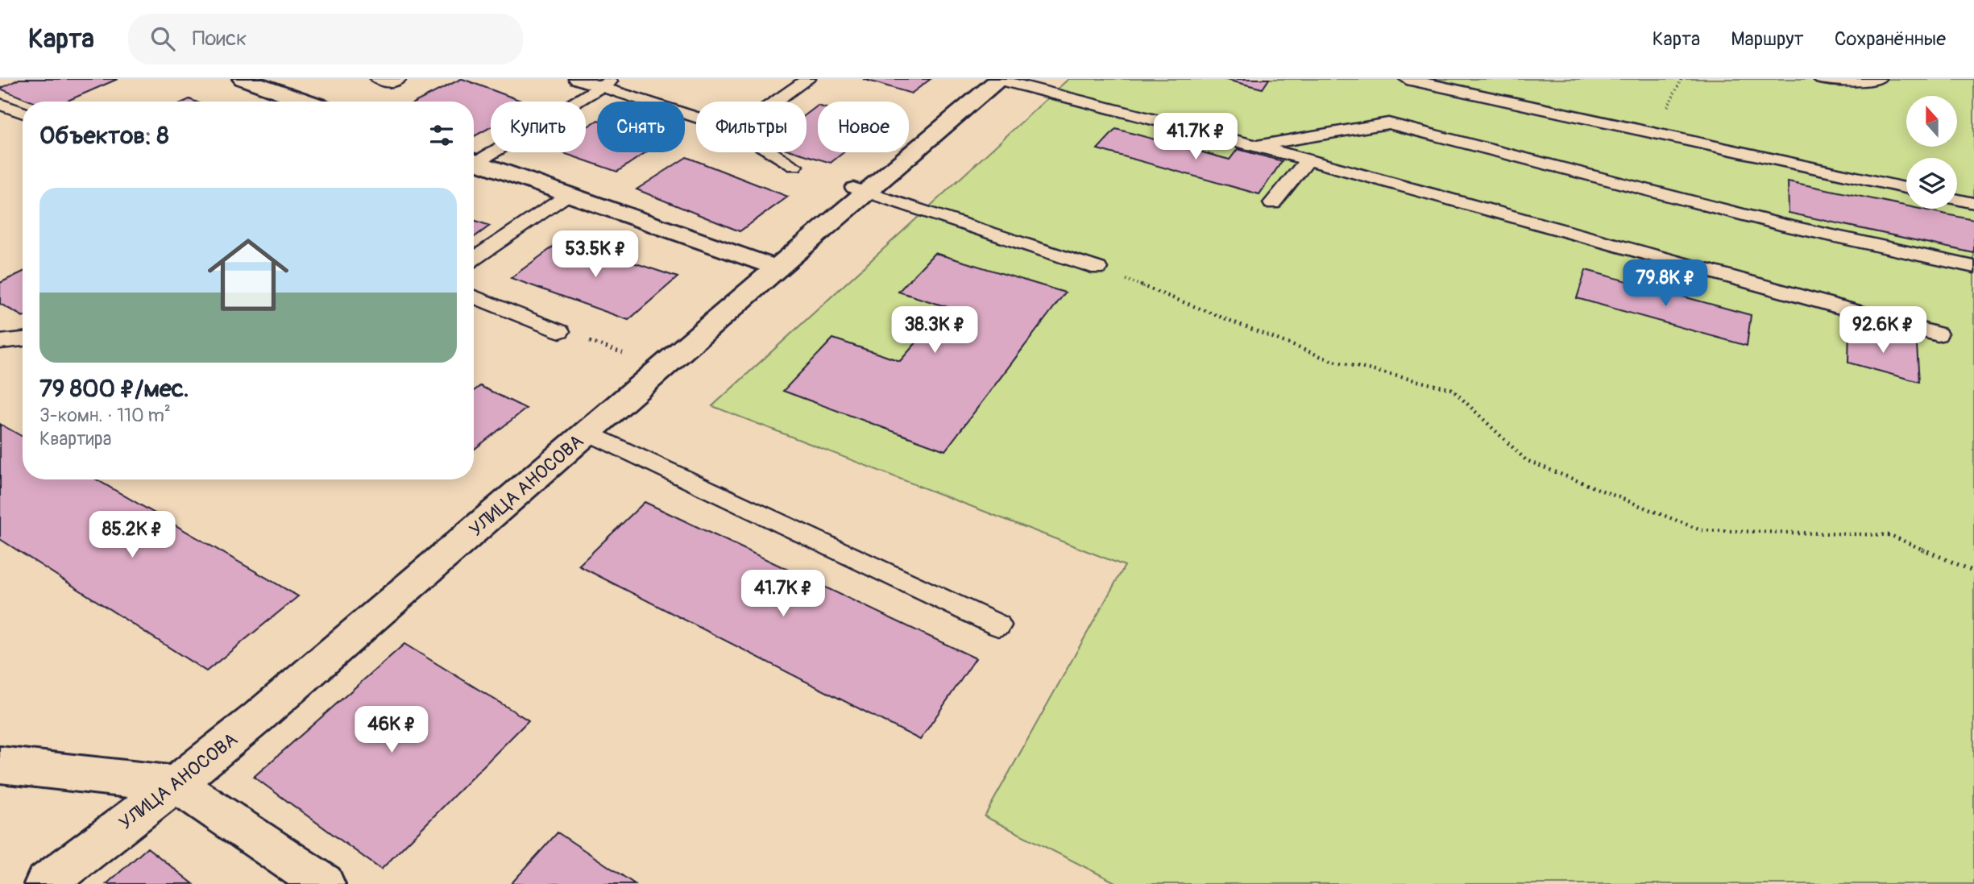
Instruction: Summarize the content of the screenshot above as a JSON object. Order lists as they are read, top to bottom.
{
  "streets": {
    "street": ["УЛИЦА АНОСОВА"]
  },
  "north": "top",
  "page": {
    "header": "Карта",
    "search": "Поиск",
    "nav": ["Карта", "Маршрут", "Сохранённые"],
    "chip": [
      "Купить",
      "Снять",
      "Фильтры",
      "Новое"
    ],
    "heading": "Объектов: 8",
    "price": [
      "41.7K ₽",
      "53.5K ₽",
      "79.8K ₽",
      "38.3K ₽",
      "92.6K ₽",
      "85.2K ₽",
      "41.7K ₽",
      "46K ₽"
    ],
    "list": [
      {
        "name": "79 800 ₽/мес.",
        "note": "3-комн. · 110 m² · Квартира"
      }
    ]
  }
}
